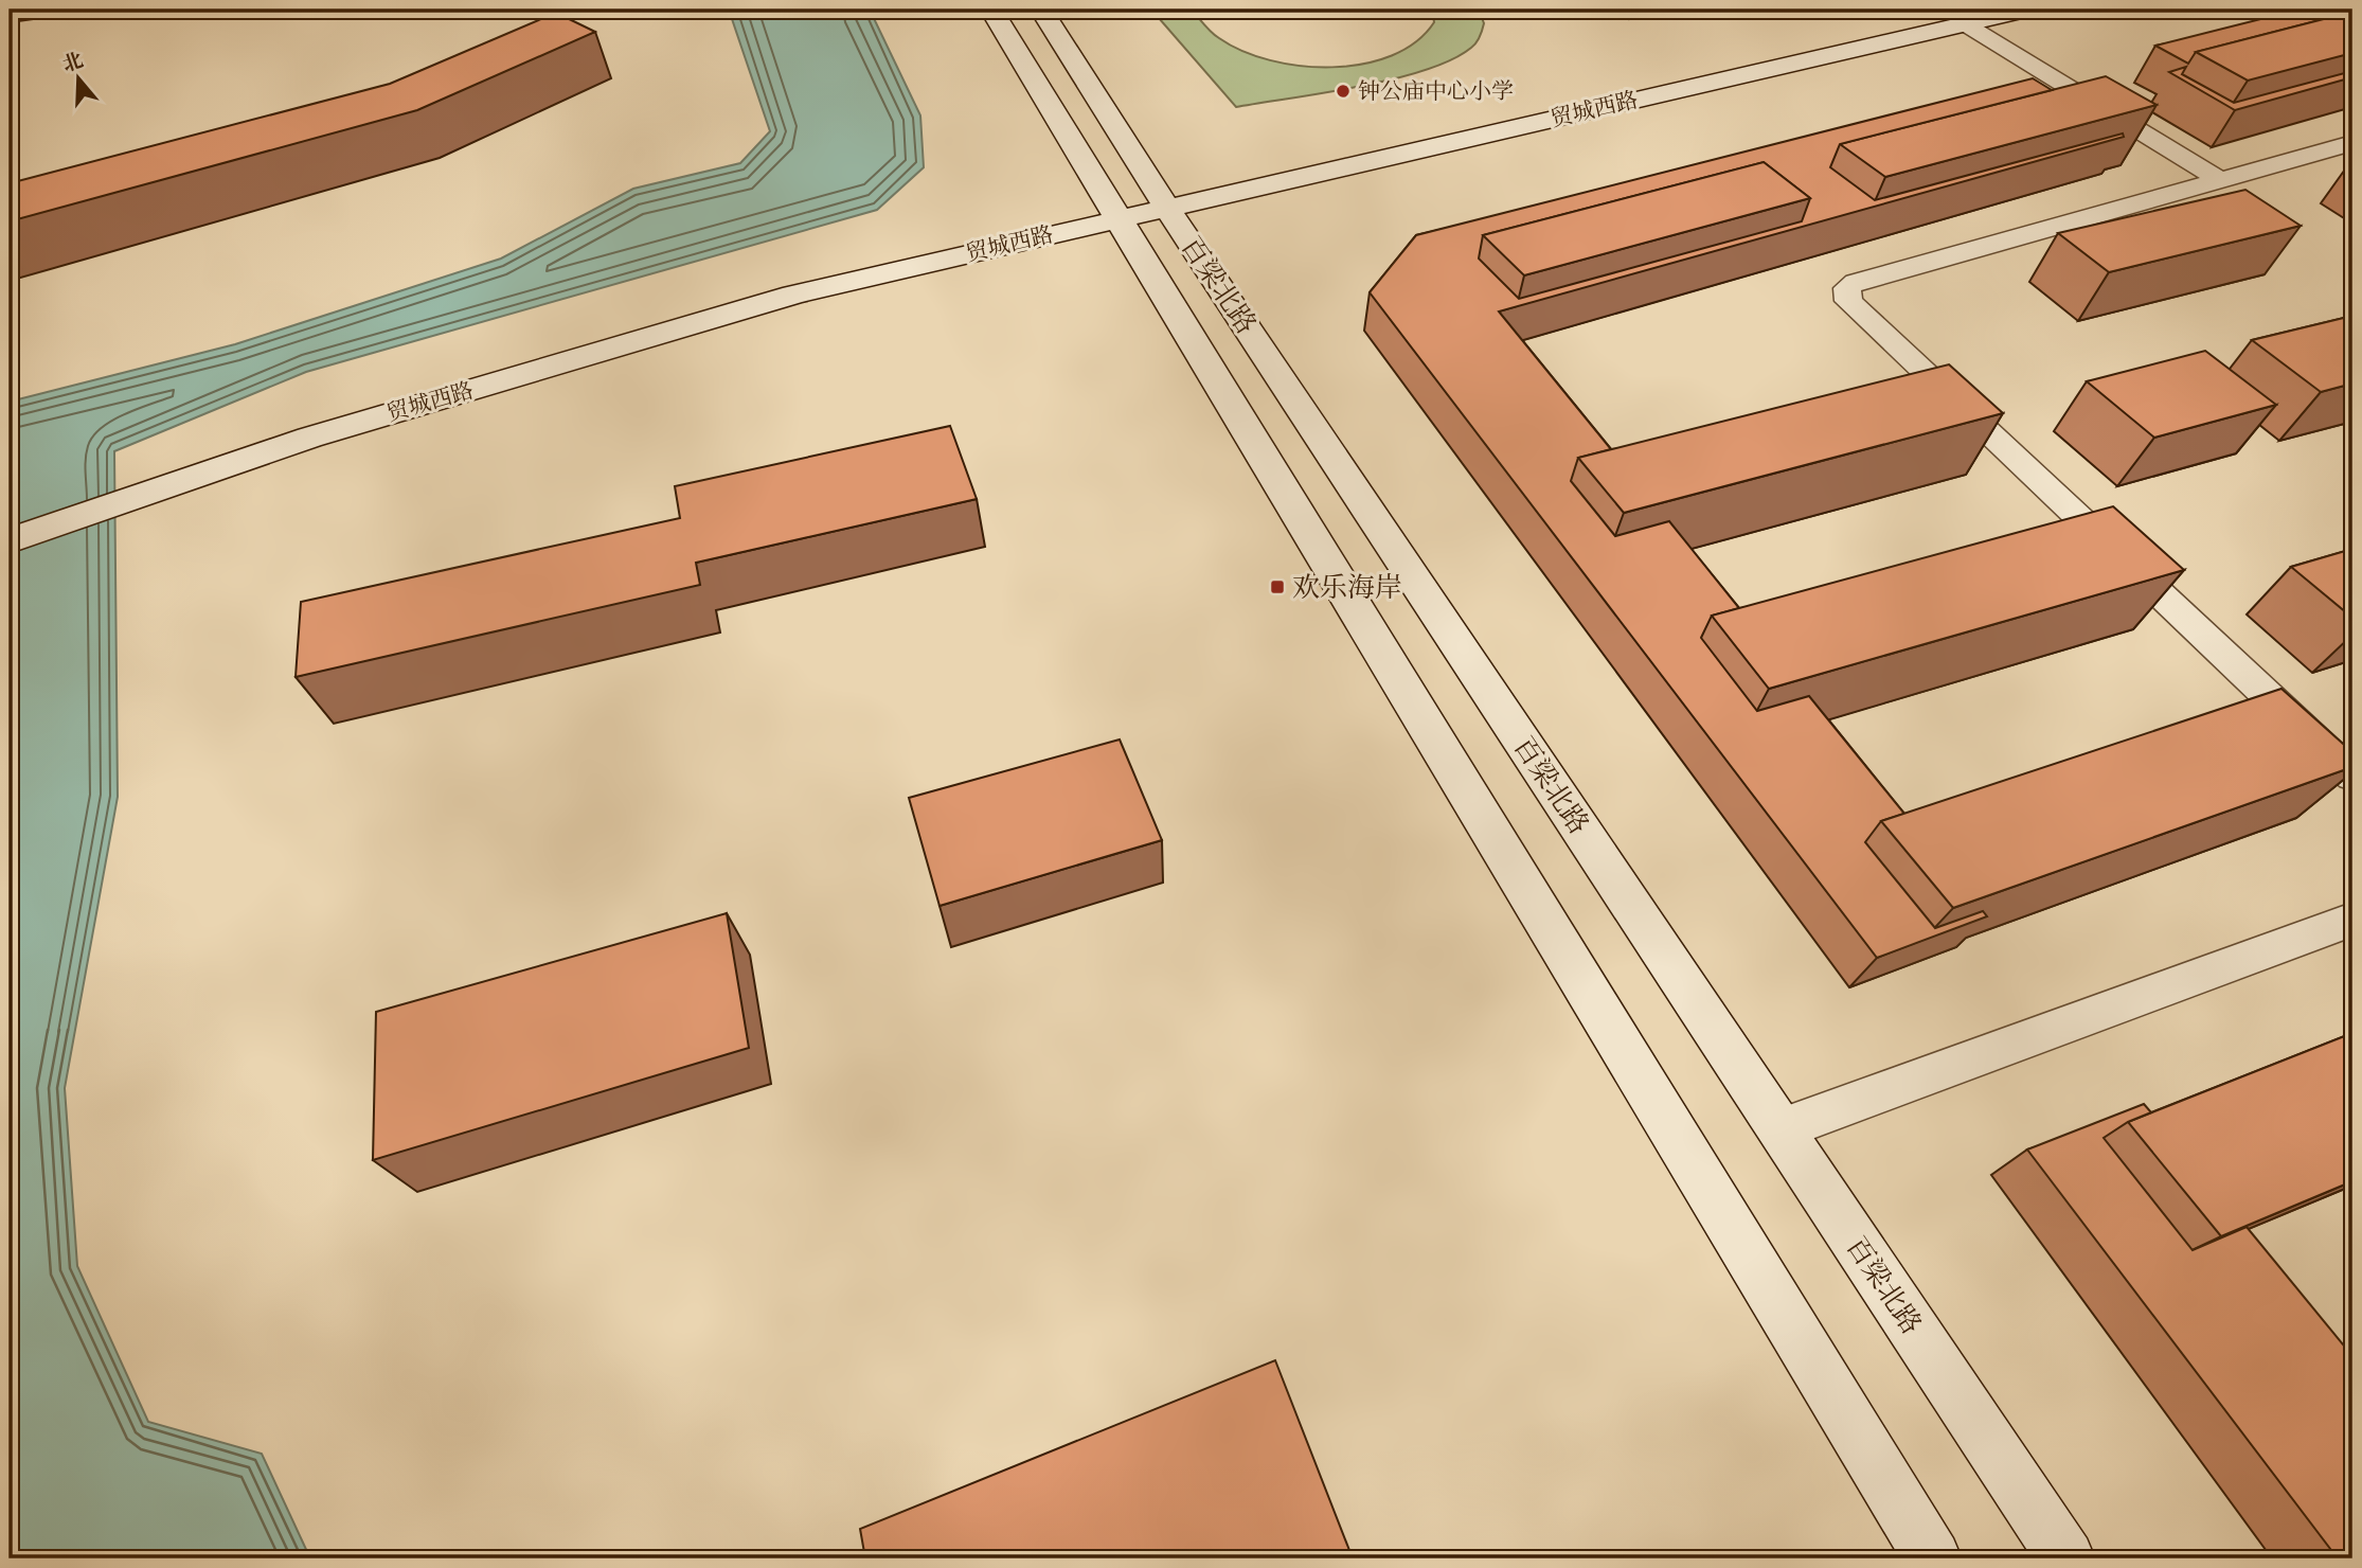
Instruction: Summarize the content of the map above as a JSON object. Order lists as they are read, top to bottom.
{
  "streets": {
    "street": ["贸城西路", "百梁北路"]
  },
  "crossings": [
    ["贸城西路", "百梁北路"]
  ],
  "places": {
    "other": ["钟公庙中心小学"],
    "transit": ["欢乐海岸"]
  },
  "north": "top"
}
